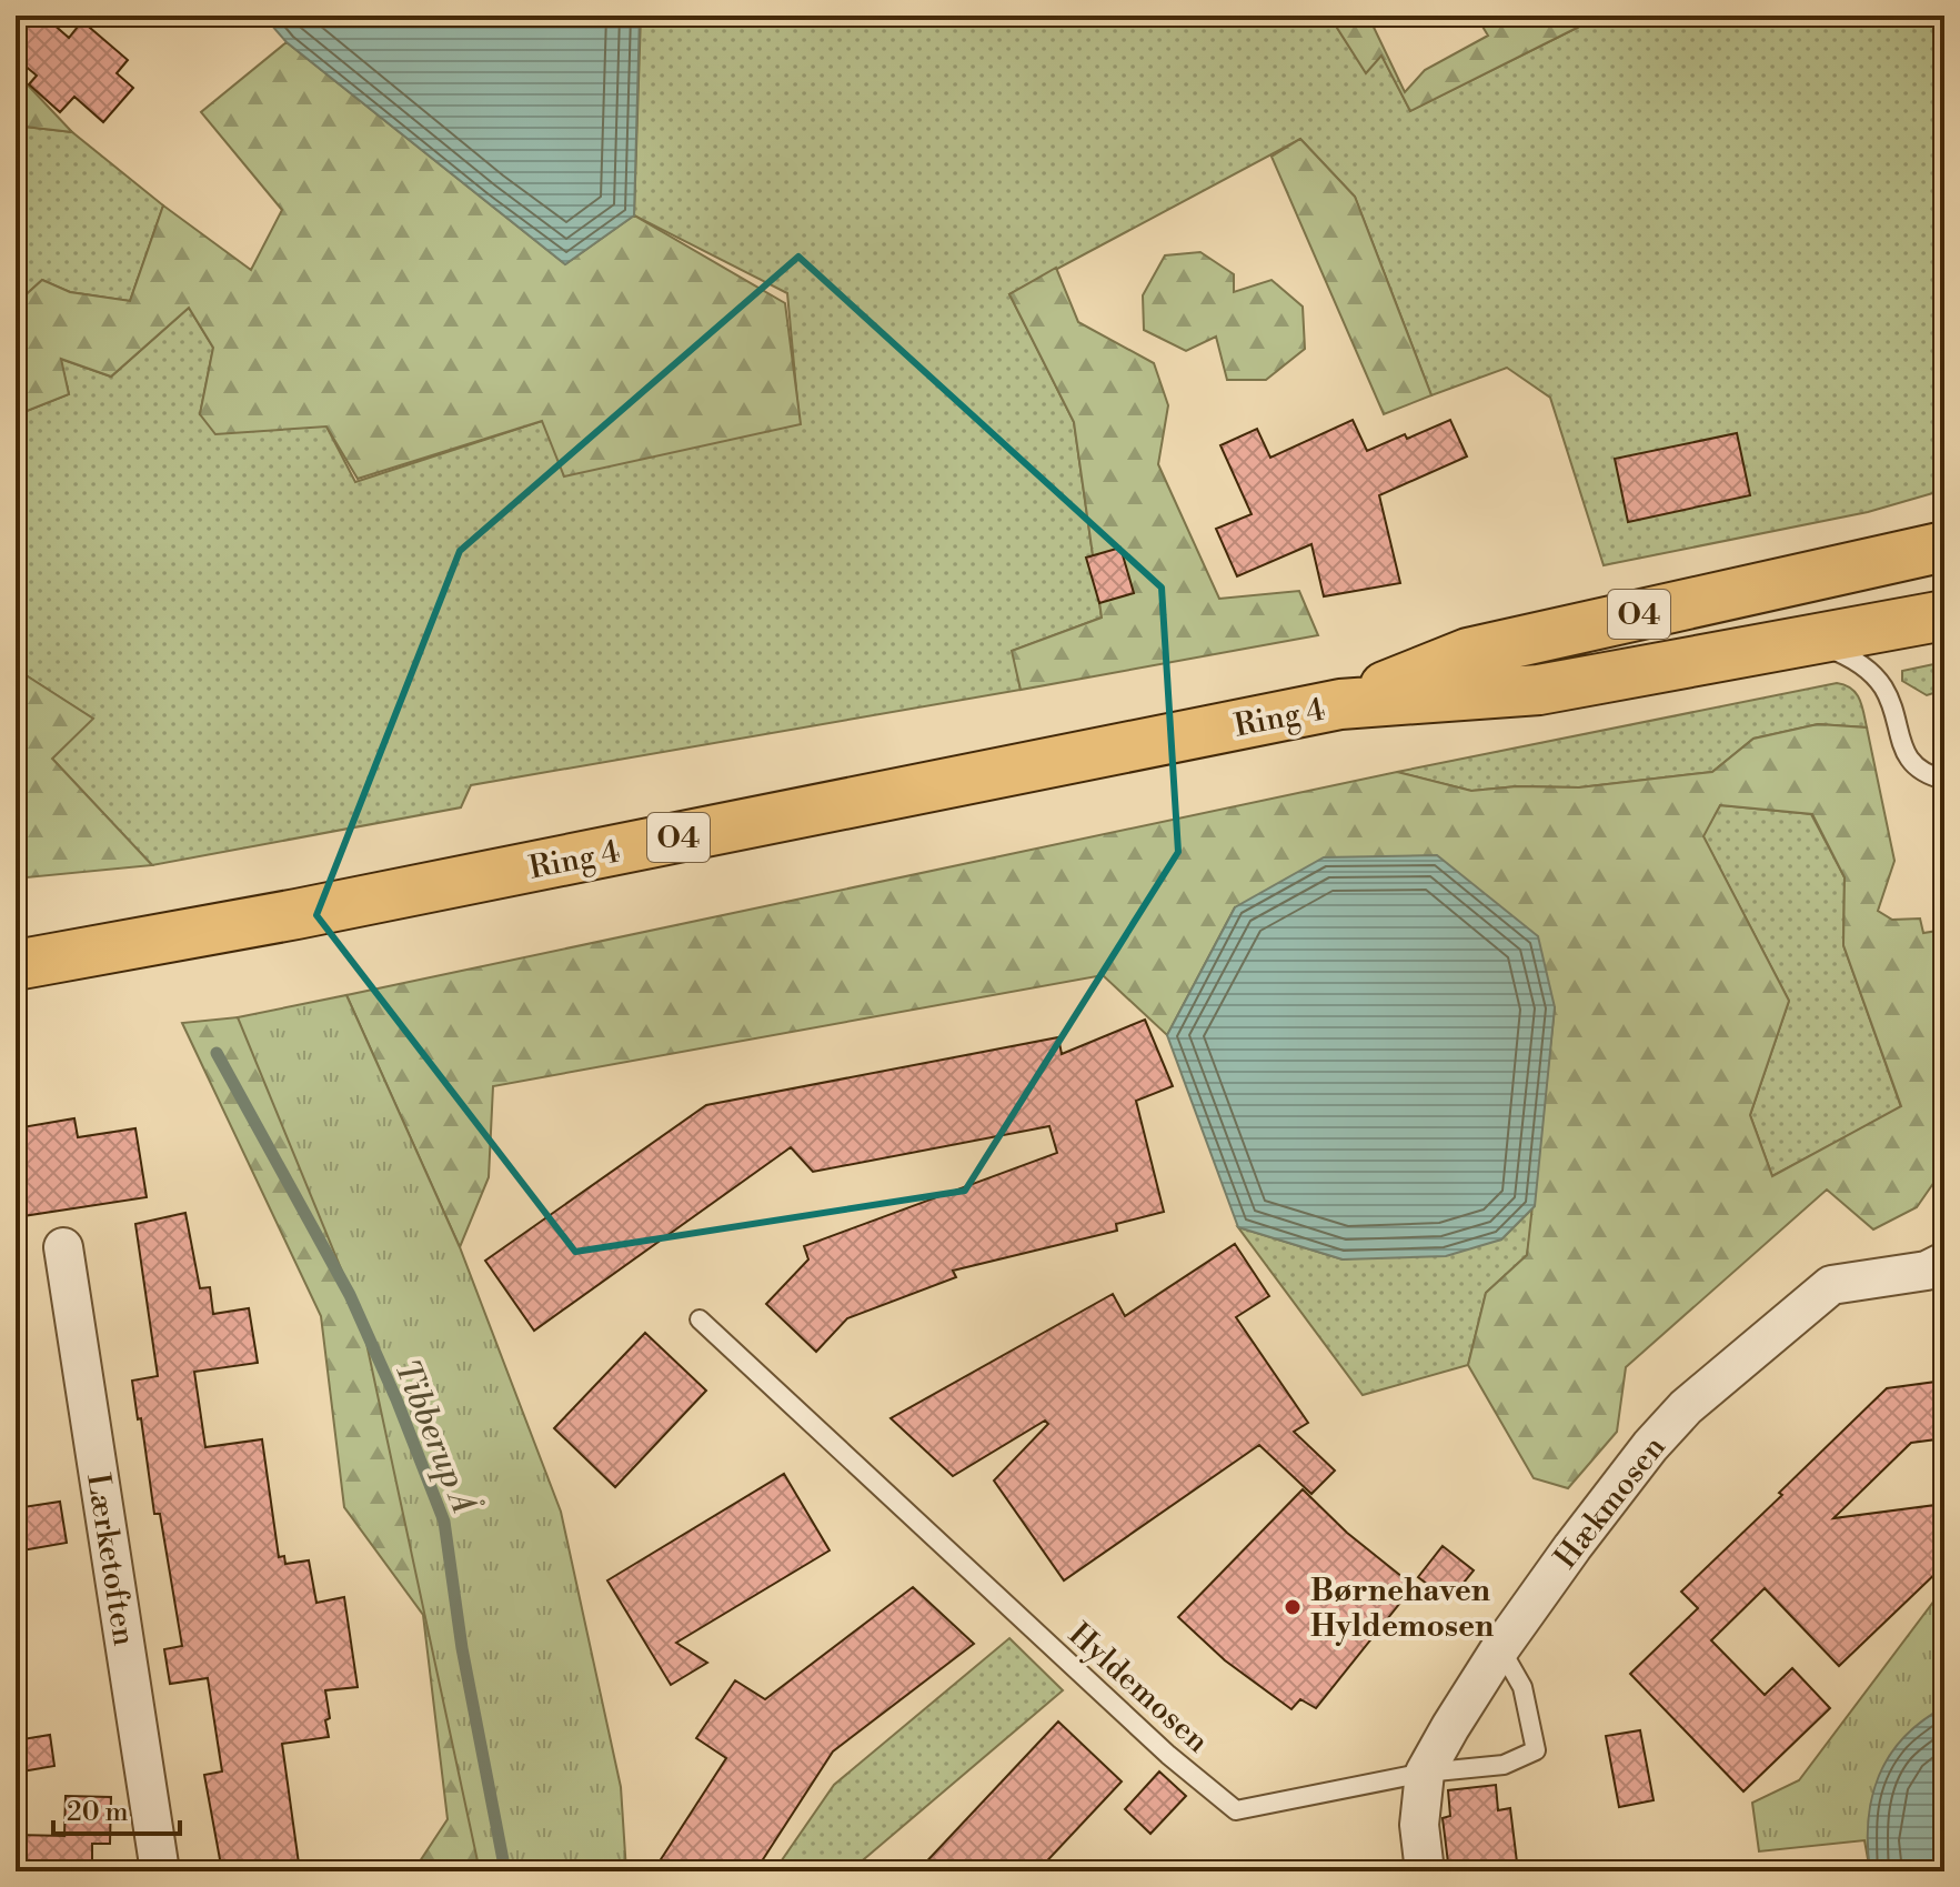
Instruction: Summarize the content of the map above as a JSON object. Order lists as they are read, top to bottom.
{
  "streets": {
    "main road": ["O4", "Ring 4"],
    "street": ["Hækmosen", "Lærketoften"],
    "lane": ["Hyldemosen"]
  },
  "crossings": [
    ["Hækmosen", "Hyldemosen"]
  ],
  "water": ["Tibberup Å"],
  "places": ["Børnehaven Hyldemosen"],
  "scale_bar": "20 m"
}
